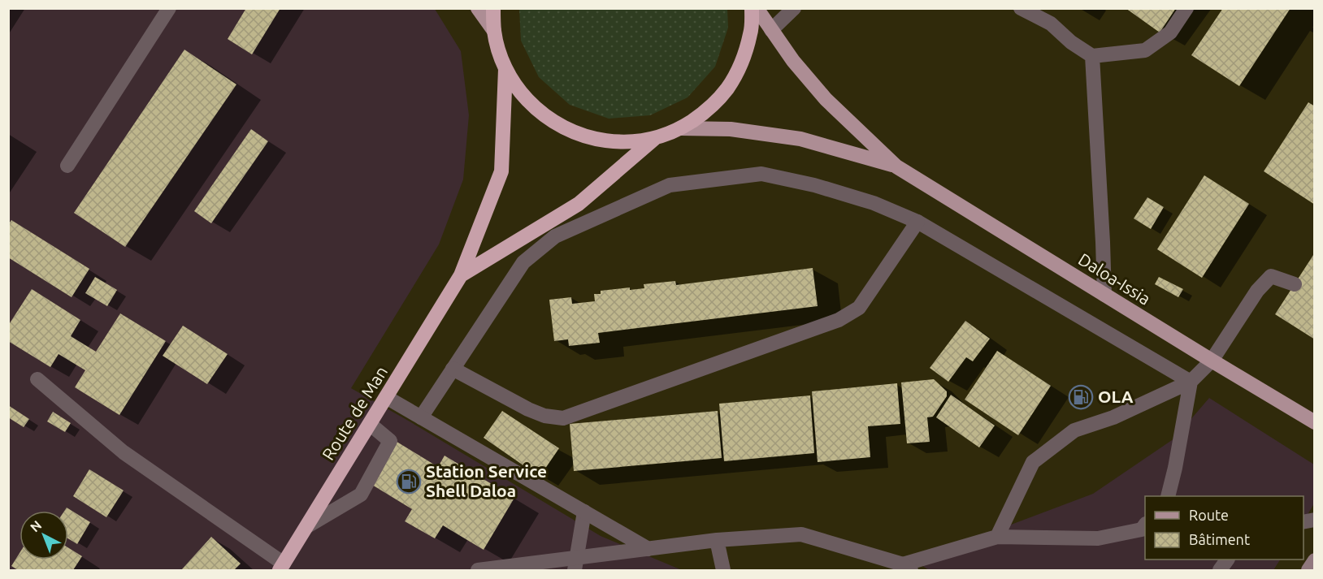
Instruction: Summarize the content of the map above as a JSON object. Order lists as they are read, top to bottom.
{
  "streets": {
    "highway": ["Route de Man"],
    "main road": ["Daloa-Issia"]
  },
  "places": {
    "fuel station": ["OLA", "Station Service Shell Daloa"]
  },
  "legend": ["Route", "Bâtiment"],
  "north": "top left"
}
